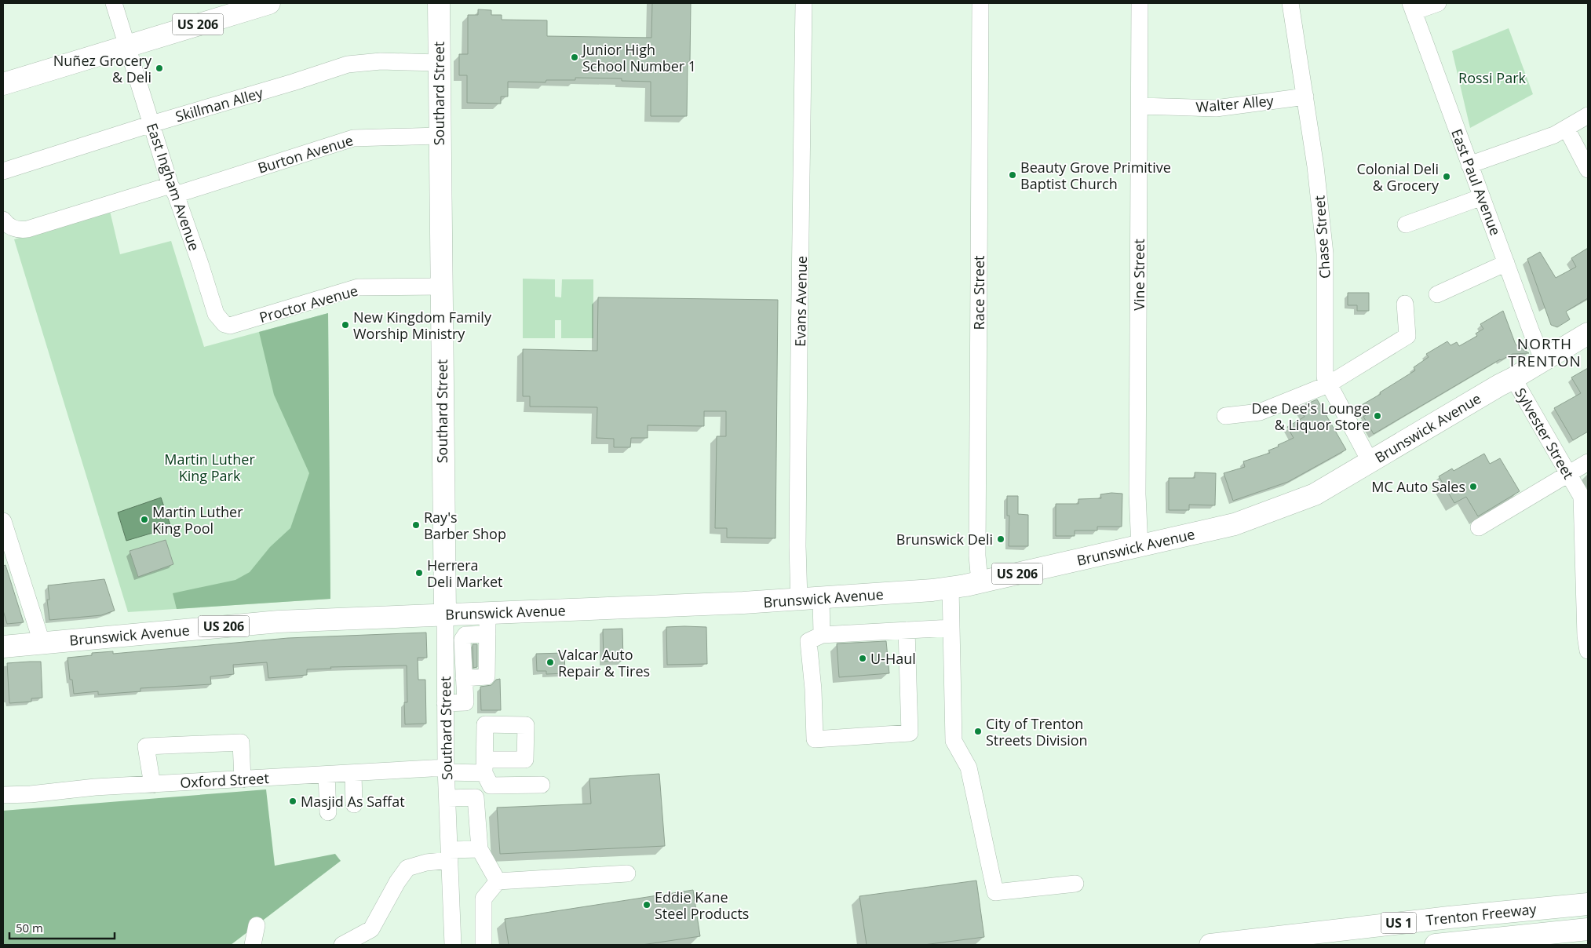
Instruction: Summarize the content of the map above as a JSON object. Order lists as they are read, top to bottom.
{
  "streets": {
    "main road": [
      "US 206",
      "Southard Street",
      "Brunswick Avenue",
      "Trenton Freeway",
      "US 1"
    ],
    "street": [
      "Walter Alley",
      "Skillman Alley",
      "Burton Avenue",
      "East Paul Avenue",
      "East Ingham Avenue",
      "Chase Street",
      "Vine Street",
      "Race Street",
      "Evans Avenue",
      "Proctor Avenue",
      "Sylvester Street",
      "Oxford Street"
    ]
  },
  "crossings": [
    ["US 206", "East Ingham Avenue"],
    ["Southard Street", "Skillman Alley"],
    ["Southard Street", "Burton Avenue"],
    ["Southard Street", "Proctor Avenue"],
    ["Southard Street", "Brunswick Avenue"],
    ["Southard Street", "Oxford Street"],
    ["Walter Alley", "Chase Street"],
    ["Walter Alley", "Vine Street"],
    ["Skillman Alley", "East Ingham Avenue"],
    ["Burton Avenue", "East Ingham Avenue"],
    ["East Paul Avenue", "Brunswick Avenue"],
    ["East Ingham Avenue", "Proctor Avenue"],
    ["Chase Street", "Brunswick Avenue"],
    ["Vine Street", "Brunswick Avenue"],
    ["Race Street", "Brunswick Avenue"],
    ["Evans Avenue", "Brunswick Avenue"],
    ["Brunswick Avenue", "Sylvester Street"]
  ],
  "districts": ["NORTH TRENTON"],
  "parks": ["Rossi Park", "Martin Luther King Park"],
  "places": [
    "Junior High School Number 1",
    "Nuñez Grocery & Deli",
    "Beauty Grove Primitive Baptist Church",
    "Colonial Deli & Grocery",
    "New Kingdom Family Worship Ministry",
    "Dee Dee's Lounge & Liquor Store",
    "MC Auto Sales",
    "Martin Luther King Pool",
    "Ray's Barber Shop",
    "Brunswick Deli",
    "Herrera Deli Market",
    "U-Haul",
    "Valcar Auto Repair & Tires",
    "City of Trenton Streets Division",
    "Masjid As Saffat",
    "Eddie Kane Steel Products"
  ],
  "scale_bar": "50 m"
}
